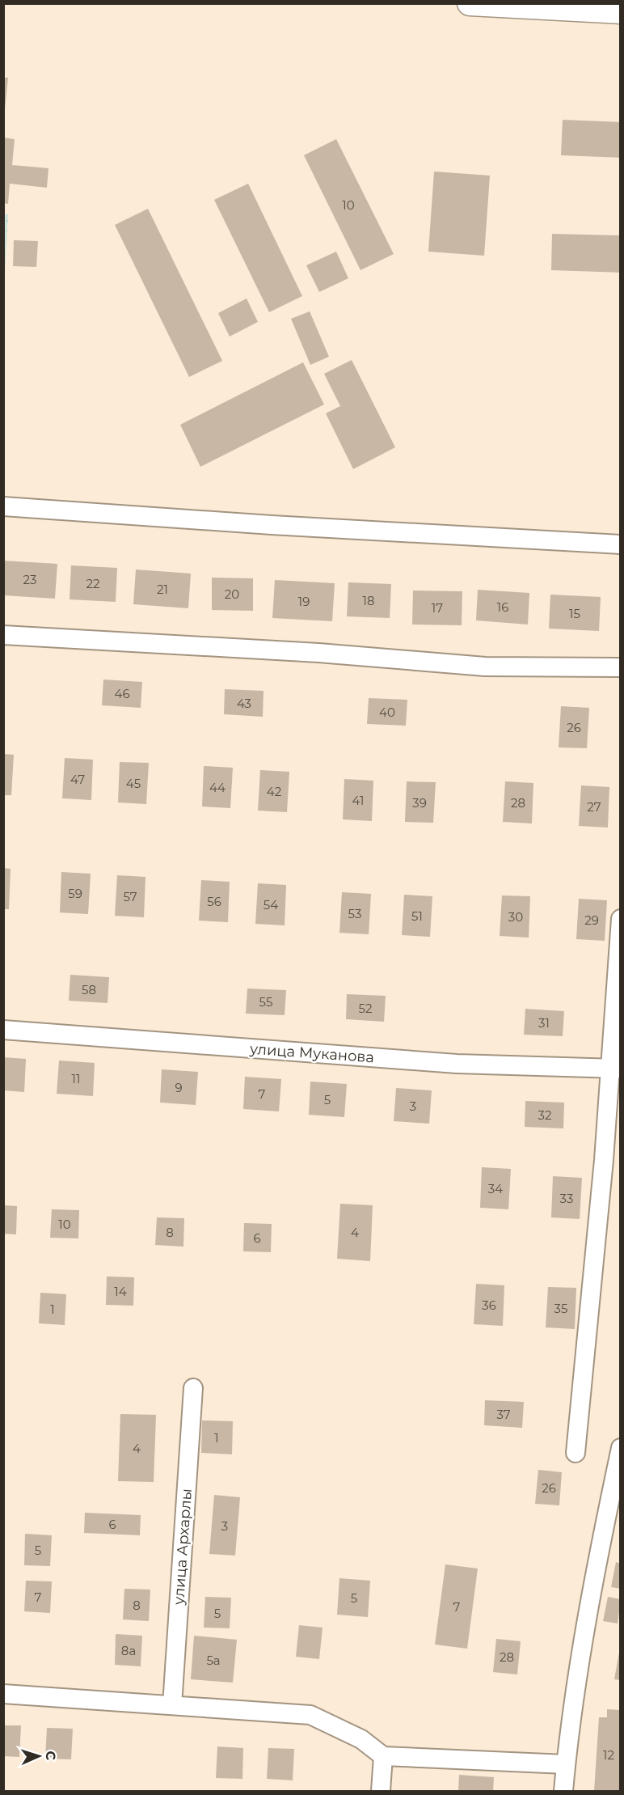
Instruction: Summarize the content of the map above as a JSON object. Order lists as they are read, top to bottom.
{
  "streets": {
    "street": ["улица Муканова", "улица Архарлы"]
  },
  "house_numbers": [
    "10",
    "23",
    "22",
    "21",
    "20",
    "18",
    "19",
    "16",
    "17",
    "15",
    "46",
    "43",
    "40",
    "26",
    "47",
    "45",
    "44",
    "42",
    "41",
    "39",
    "28",
    "27",
    "59",
    "57",
    "56",
    "54",
    "53",
    "51",
    "30",
    "29",
    "58",
    "55",
    "52",
    "31",
    "11",
    "9",
    "7",
    "5",
    "3",
    "32",
    "34",
    "33",
    "10",
    "8",
    "4",
    "6",
    "14",
    "36",
    "35",
    "1",
    "37",
    "1",
    "4",
    "26",
    "6",
    "3",
    "5",
    "7",
    "5",
    "8",
    "7",
    "5",
    "8а",
    "28",
    "5а",
    "12"
  ],
  "north": "right"
}
